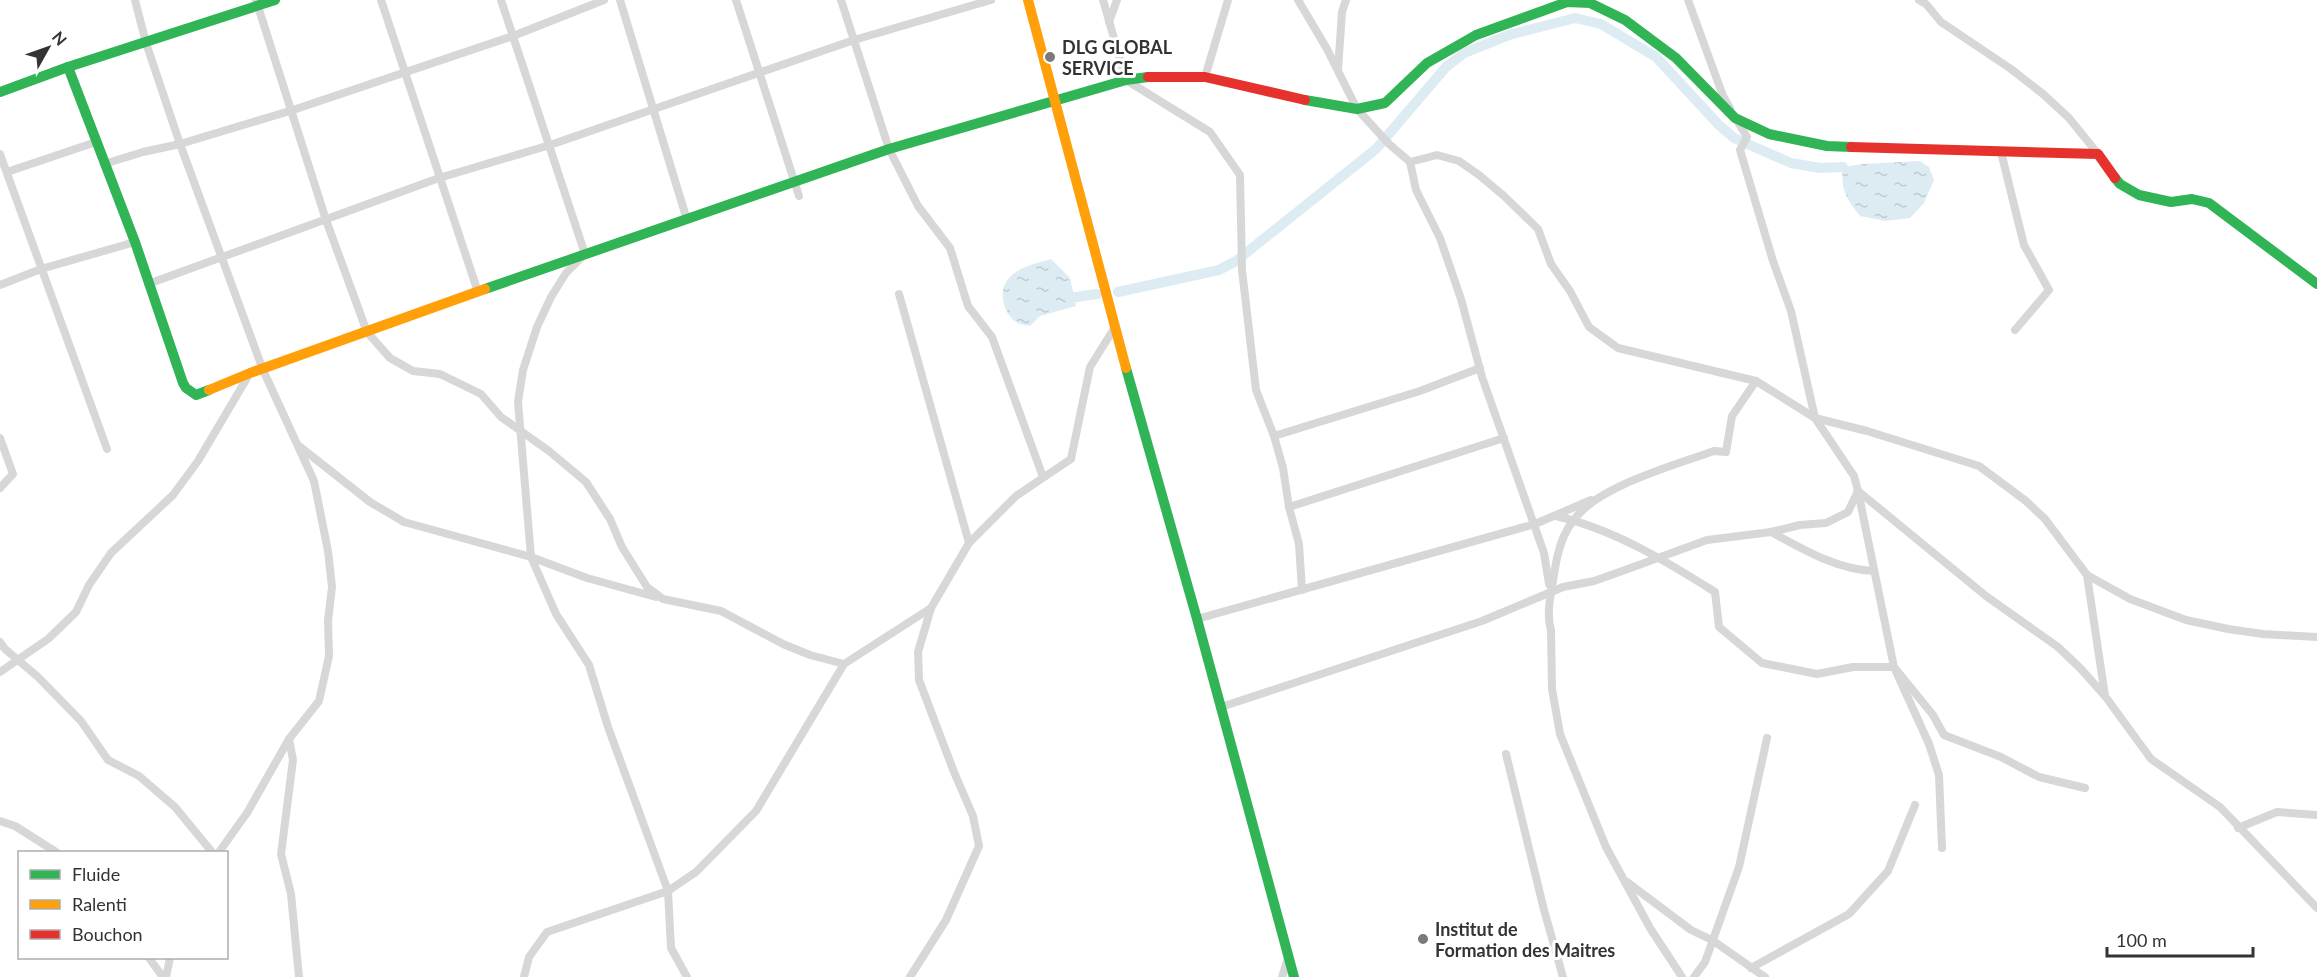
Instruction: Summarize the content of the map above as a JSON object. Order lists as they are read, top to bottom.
{
  "places": ["DLG GLOBAL SERVICE", "Institut de Formation des Maitres"],
  "legend": ["Fluide", "Ralenti", "Bouchon"],
  "scale_bar": "100 m",
  "north": "top right"
}
